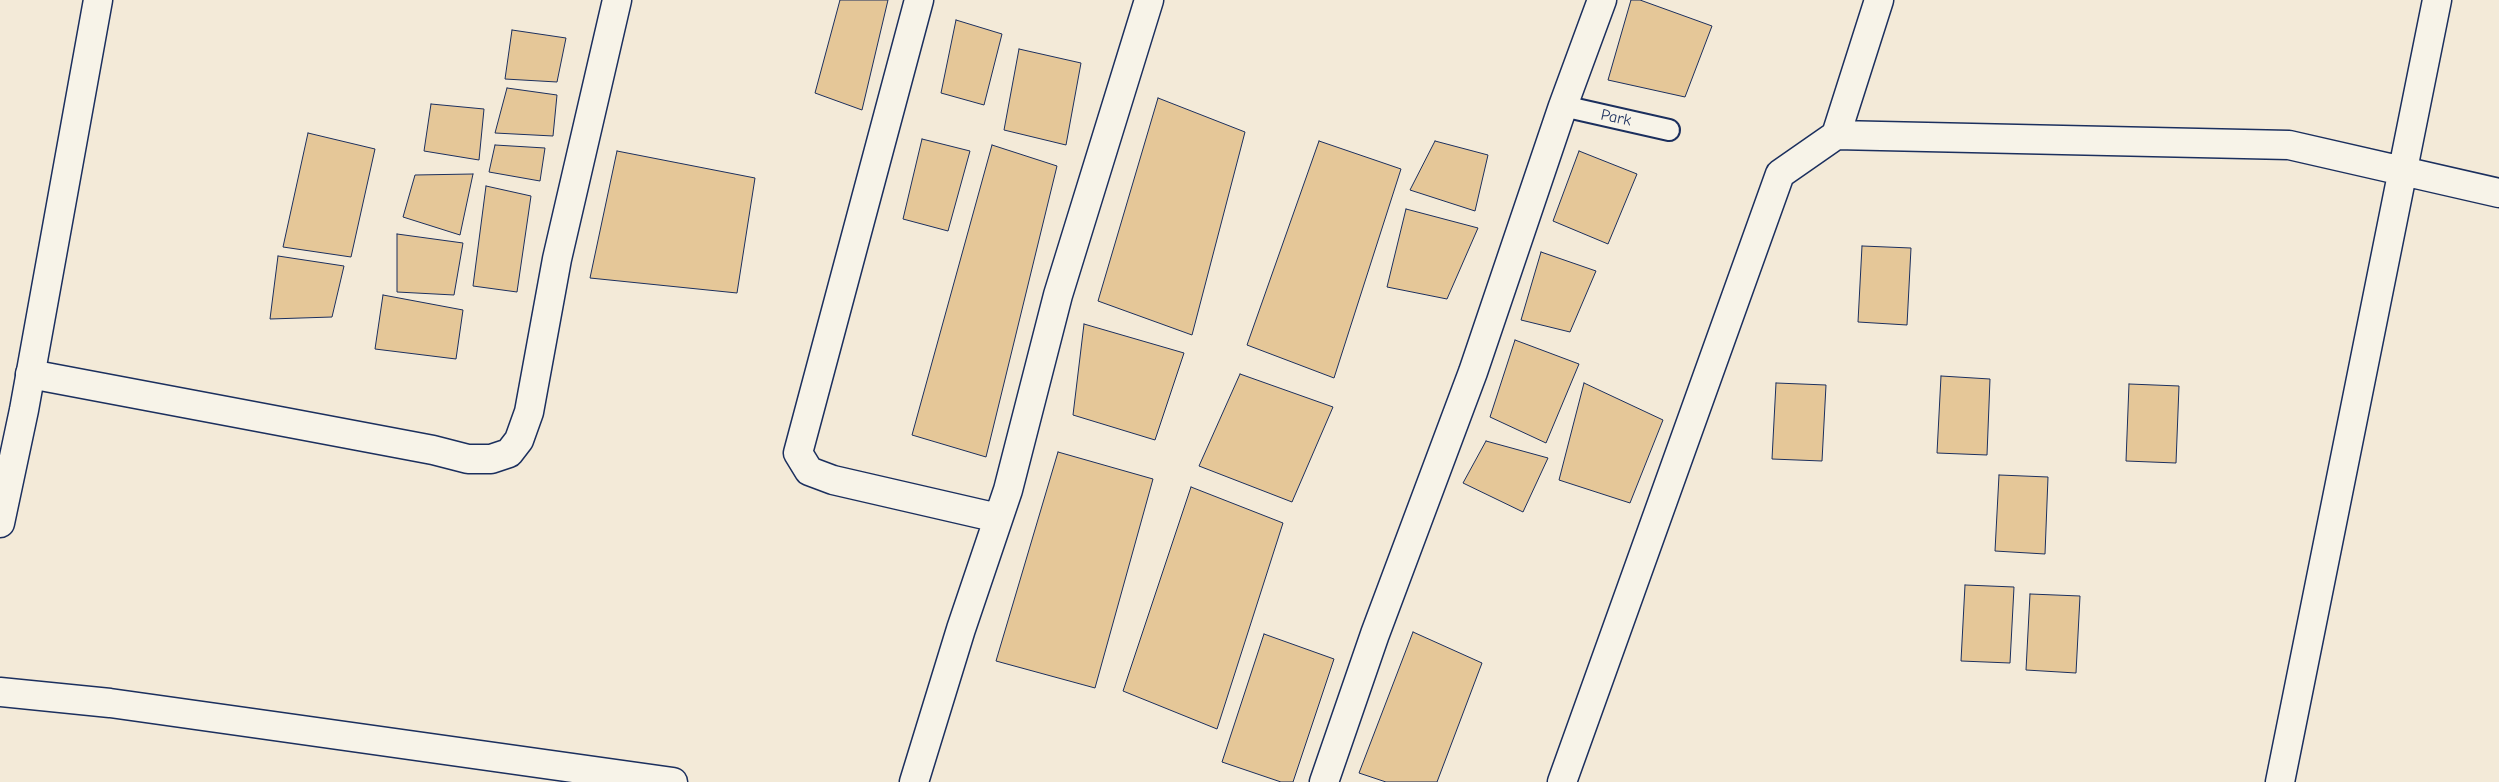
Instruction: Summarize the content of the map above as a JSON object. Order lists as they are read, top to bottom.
{
  "streets": {
    "lane": ["Park"]
  }
}
